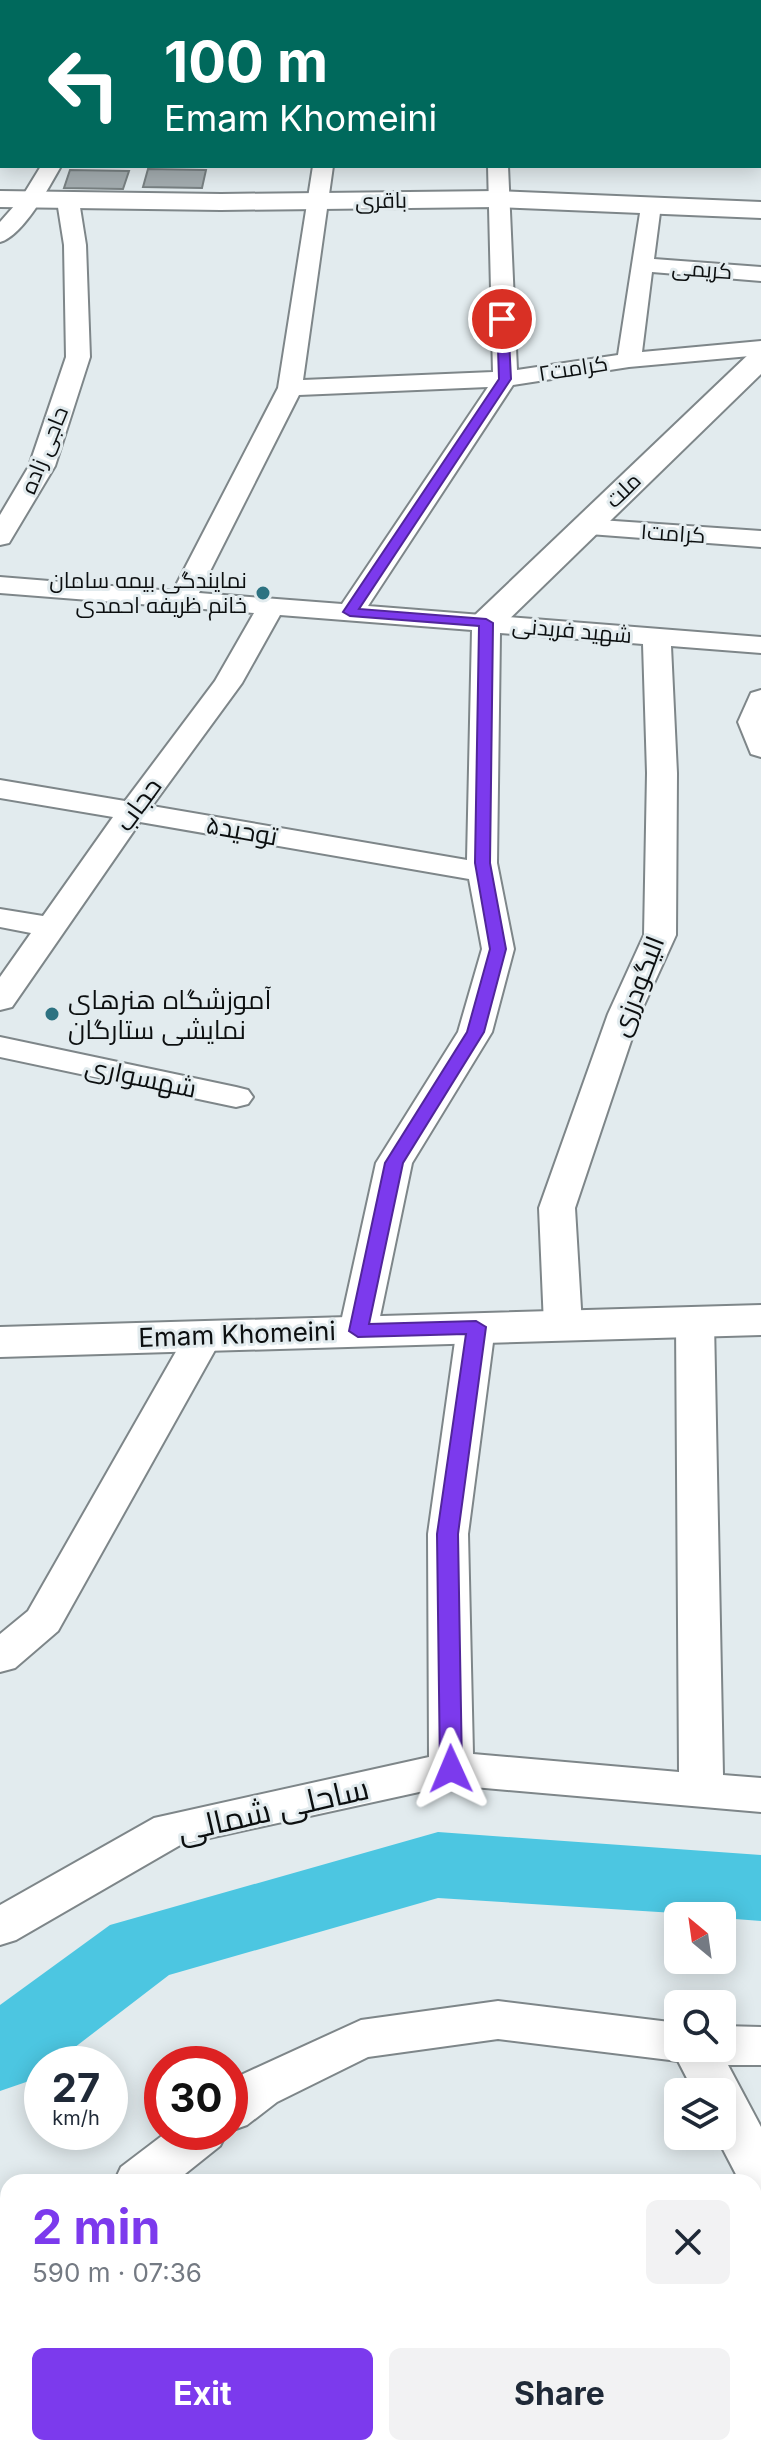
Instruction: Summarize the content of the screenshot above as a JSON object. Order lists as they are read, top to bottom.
{
  "streets": {
    "street": [
      "باقری",
      "کریمی",
      "کرامت۲",
      "حاجی زاده",
      "ملت",
      "کرامت۱",
      "شهید فریدنی",
      "حجاب",
      "توحید۵",
      "الیگودرزی",
      "شهسواری",
      "Emam Khomeini",
      "ساحلی شمالی"
    ]
  },
  "crossings": [
    ["باقری", "حاجی زاده"],
    ["ملت", "کرامت۱"],
    ["ملت", "شهید فریدنی"],
    ["شهید فریدنی", "حجاب"],
    ["شهید فریدنی", "الیگودرزی"],
    ["حجاب", "توحید۵"],
    ["الیگودرزی", "Emam Khomeini"]
  ],
  "places": ["نمایندگی بیمه سامان خانم ظریفه احمدی", "آموزشگاه هنرهای نمایشی ستارگان"],
  "north": "top left",
  "page": {
    "turn": ["100 m", "Emam Khomeini"],
    "speed": "27 km/h",
    "limit": "30",
    "heading": ["2 min", "590 m · 07:36"],
    "buttons": ["Exit", "Share"]
  }
}
